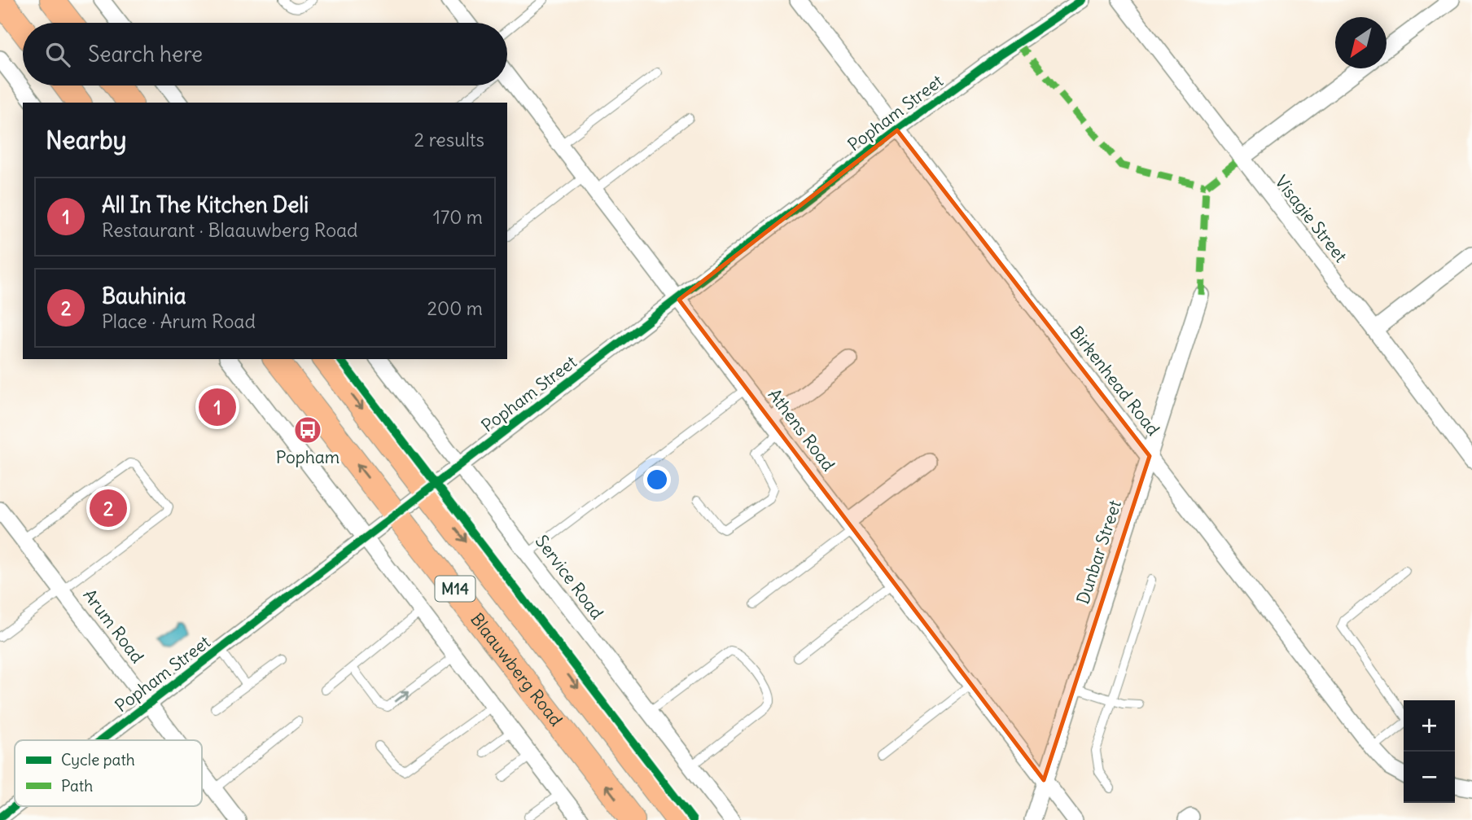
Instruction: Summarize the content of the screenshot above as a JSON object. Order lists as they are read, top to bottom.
{
  "streets": {
    "main road": ["M14", "Blaauwberg Road"],
    "street": [
      "Popham Street",
      "Visagie Street",
      "Birkenhead Road",
      "Athens Road",
      "Dunbar Street",
      "Service Road",
      "Arum Road"
    ]
  },
  "crossings": [
    ["Popham Street", "Birkenhead Road"],
    ["Popham Street", "Athens Road"],
    ["Popham Street", "Service Road"],
    ["Popham Street", "M14"],
    ["Popham Street", "Arum Road"],
    ["Popham Street", "Blaauwberg Road"],
    ["Birkenhead Road", "Dunbar Street"],
    ["Athens Road", "Dunbar Street"]
  ],
  "places": {
    "bus stop": ["Popham"]
  },
  "legend": ["Cycle path", "Path"],
  "north": "bottom left",
  "page": {
    "search": "Search here",
    "heading": ["Nearby", "2 results"],
    "list": [
      {
        "mark": "1",
        "name": "All In The Kitchen Deli",
        "note": "Restaurant · Blaauwberg Road",
        "value": "170 m"
      },
      {
        "mark": "2",
        "name": "Bauhinia",
        "note": "Place · Arum Road",
        "value": "200 m"
      }
    ],
    "pins": ["1", "2"],
    "map_buttons": ["+", "−"]
  }
}
